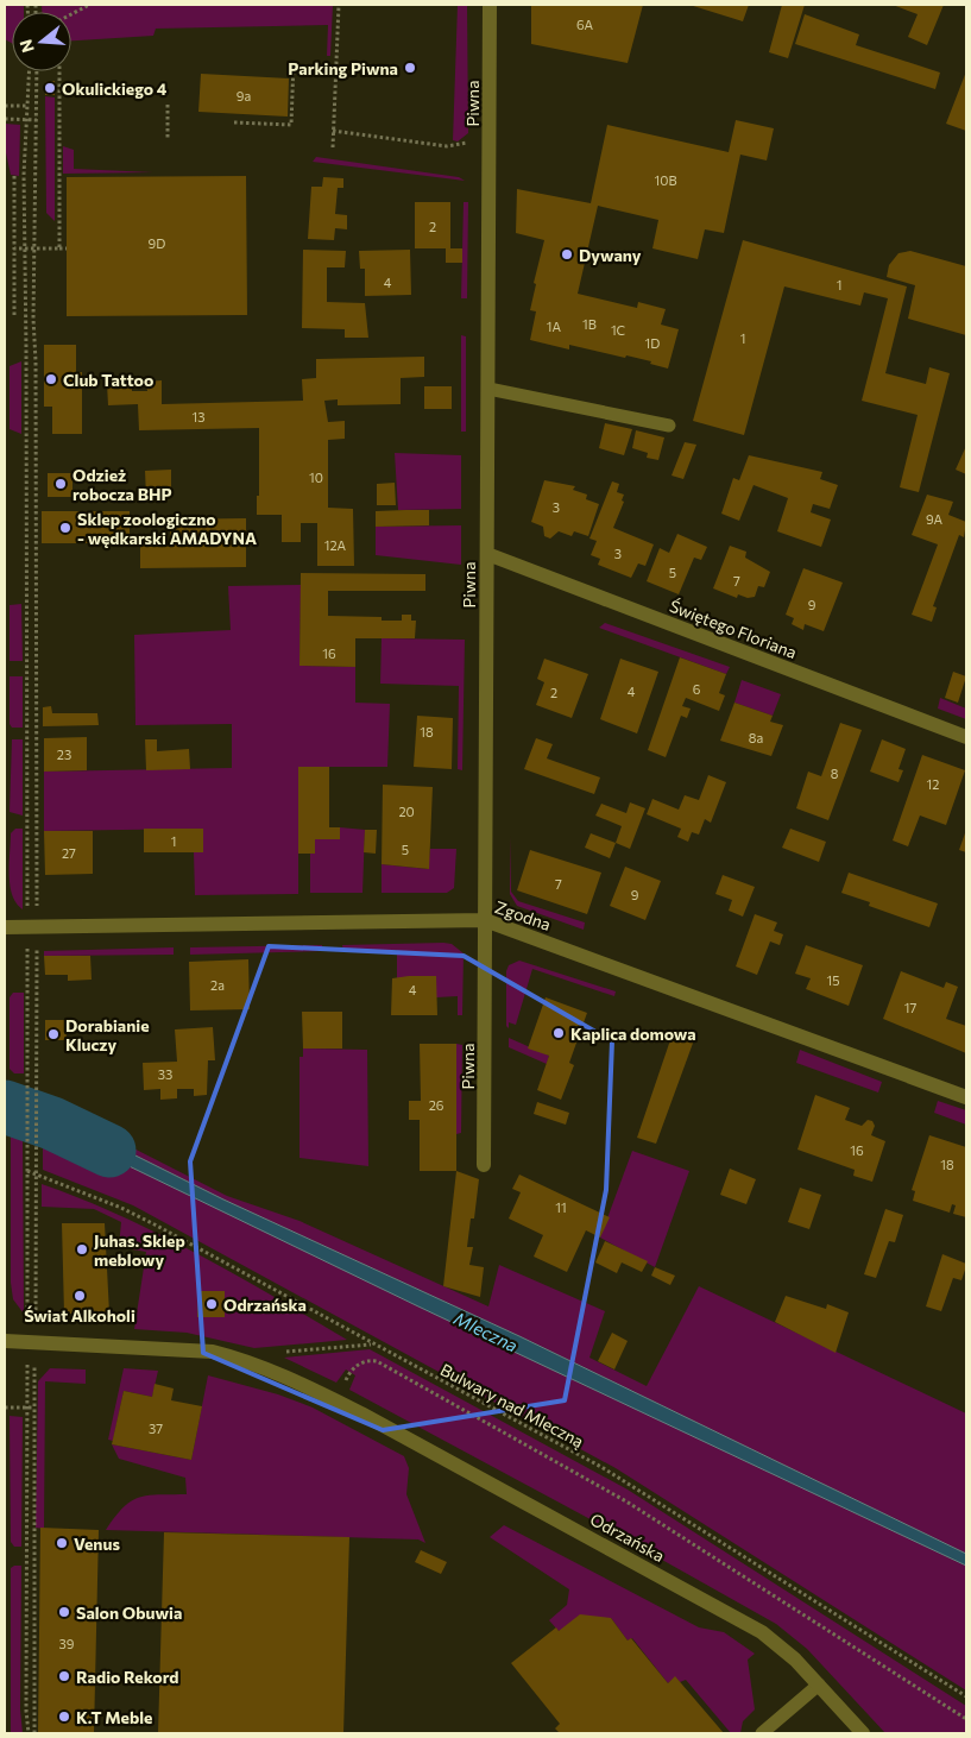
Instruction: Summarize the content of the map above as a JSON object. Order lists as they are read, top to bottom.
{
  "streets": {
    "street": [
      "Piwna",
      "Świętego Floriana",
      "Zgodna",
      "Odrzańska"
    ],
    "path": ["Bulwary nad Mleczną"]
  },
  "crossings": [
    ["Piwna", "Świętego Floriana"],
    ["Piwna", "Zgodna"]
  ],
  "water": ["Mleczna"],
  "places": [
    "Parking Piwna",
    "Okulickiego 4",
    "Dywany",
    "Club Tattoo",
    "Odzież robocza BHP",
    "Sklep zoologiczno - wędkarski AMADYNA",
    "Kaplica domowa",
    "Dorabianie Kluczy",
    "Juhas. Sklep meblowy",
    "Świat Alkoholi",
    "Odrzańska",
    "Venus",
    "Salon Obuwia",
    "Radio Rekord",
    "K.T Meble"
  ],
  "house_numbers": [
    "6A",
    "9a",
    "10B",
    "2",
    "9D",
    "4",
    "1",
    "1B",
    "1A",
    "1C",
    "1",
    "1D",
    "13",
    "10",
    "3",
    "9A",
    "12A",
    "3",
    "5",
    "7",
    "9",
    "16",
    "6",
    "4",
    "2",
    "18",
    "8a",
    "23",
    "8",
    "12",
    "20",
    "1",
    "5",
    "27",
    "7",
    "9",
    "15",
    "2a",
    "4",
    "17",
    "33",
    "26",
    "16",
    "18",
    "11",
    "37",
    "39"
  ],
  "north": "left"
}
